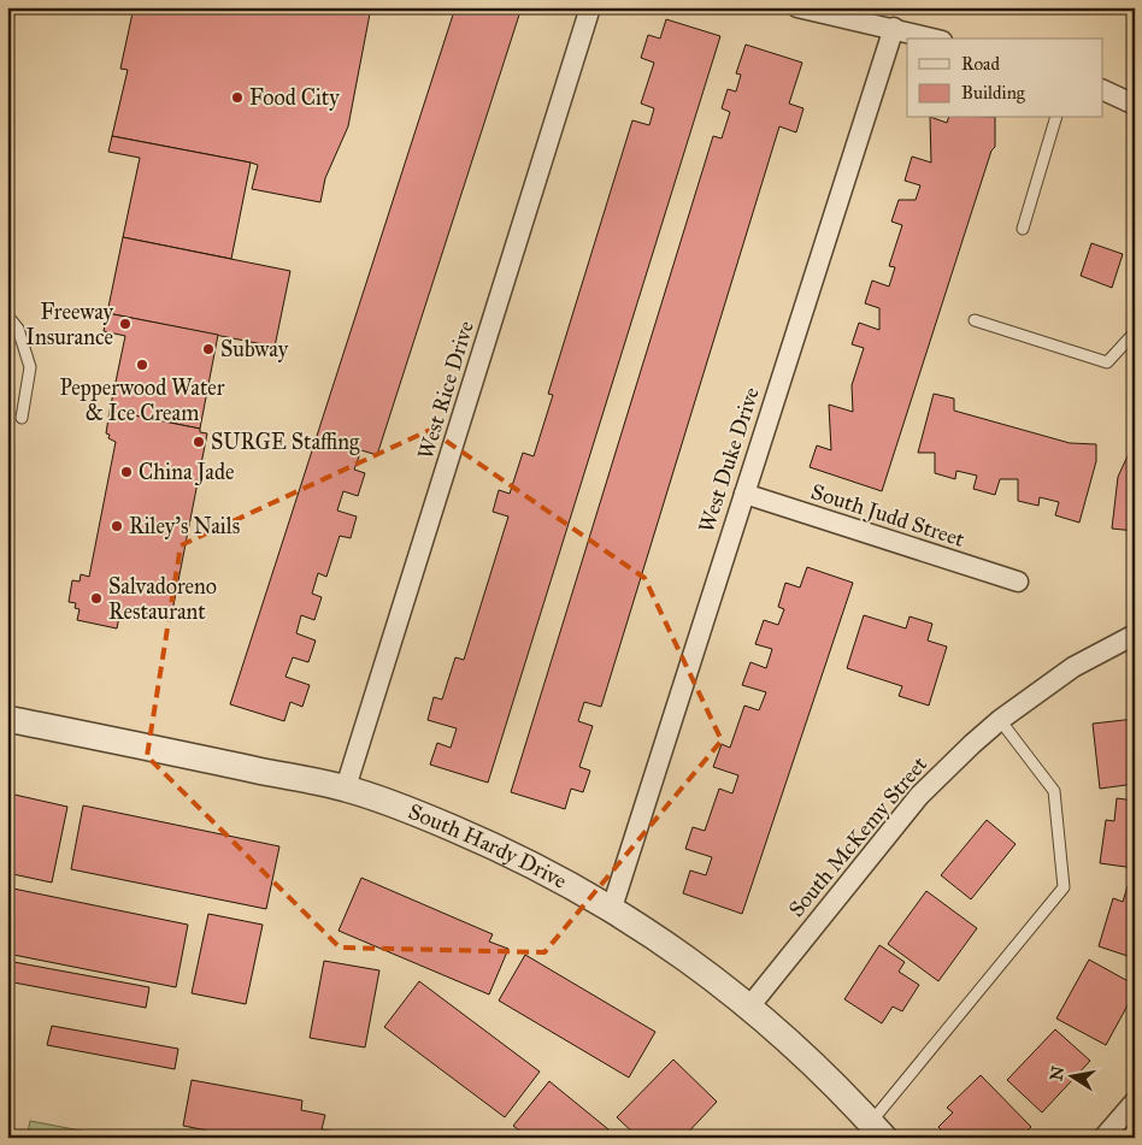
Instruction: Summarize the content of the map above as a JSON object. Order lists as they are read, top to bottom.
{
  "streets": {
    "street": [
      "West Rice Drive",
      "West Duke Drive",
      "South Judd Street",
      "South McKemy Street",
      "South Hardy Drive"
    ]
  },
  "crossings": [
    ["West Rice Drive", "South Hardy Drive"],
    ["West Duke Drive", "South Judd Street"],
    ["West Duke Drive", "South Hardy Drive"],
    ["South McKemy Street", "South Hardy Drive"]
  ],
  "places": [
    "Food City",
    "Freeway Insurance",
    "Subway",
    "Pepperwood Water & Ice Cream",
    "SURGE Staffing",
    "China Jade",
    "Riley's Nails",
    "Salvadoreno Restaurant"
  ],
  "legend": ["Road", "Building"],
  "north": "left"
}
